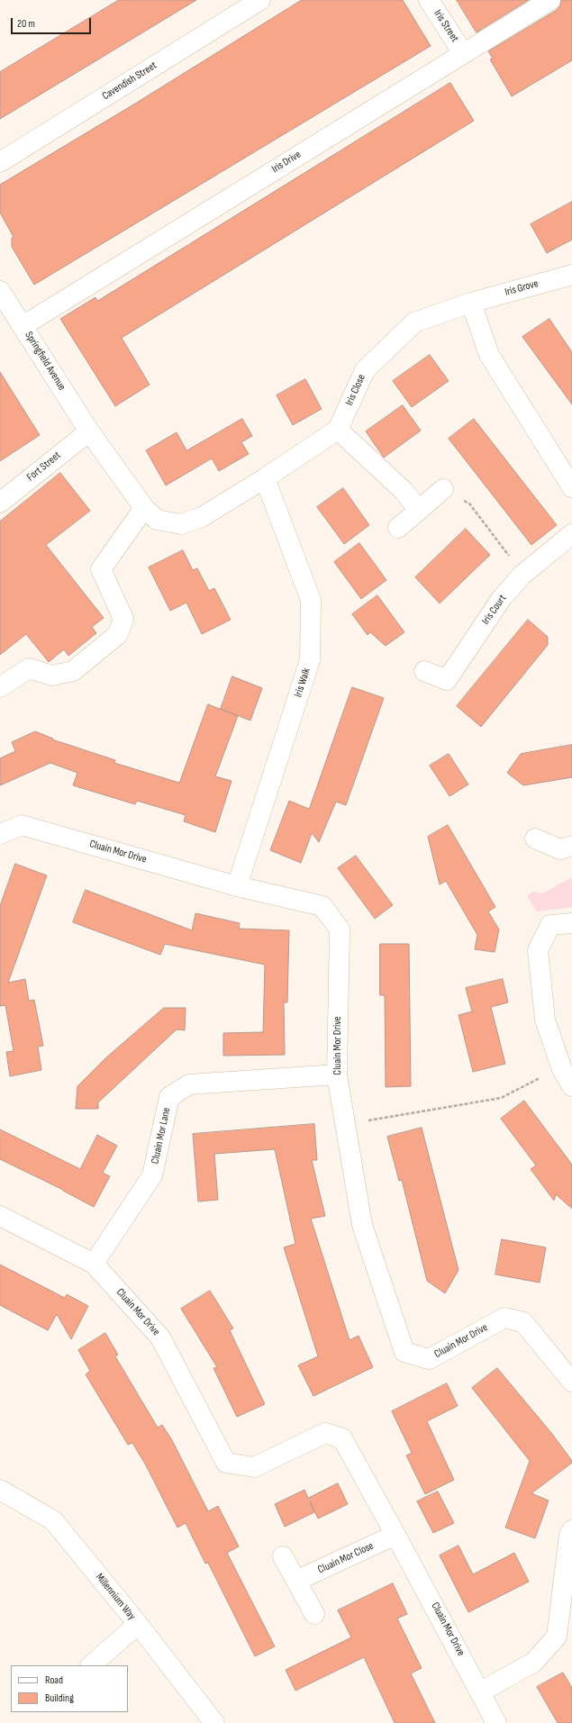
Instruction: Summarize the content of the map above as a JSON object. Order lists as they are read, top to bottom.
{
  "streets": {
    "street": [
      "Iris Street",
      "Cavendish Street",
      "Iris Drive",
      "Iris Grove",
      "Springfield Avenue",
      "Iris Close",
      "Fort Street",
      "Iris Court",
      "Iris Walk",
      "Cluain Mor Drive",
      "Cluain Mor Lane",
      "Cluain Mor Close",
      "Millennium Way"
    ]
  },
  "crossings": [
    ["Iris Street", "Iris Drive"],
    ["Iris Drive", "Springfield Avenue"],
    ["Iris Grove", "Iris Close"],
    ["Springfield Avenue", "Fort Street"],
    ["Iris Walk", "Cluain Mor Drive"],
    ["Cluain Mor Drive", "Cluain Mor Lane"],
    ["Cluain Mor Drive", "Cluain Mor Close"]
  ],
  "legend": ["Road", "Building"],
  "scale_bar": "20 m"
}
